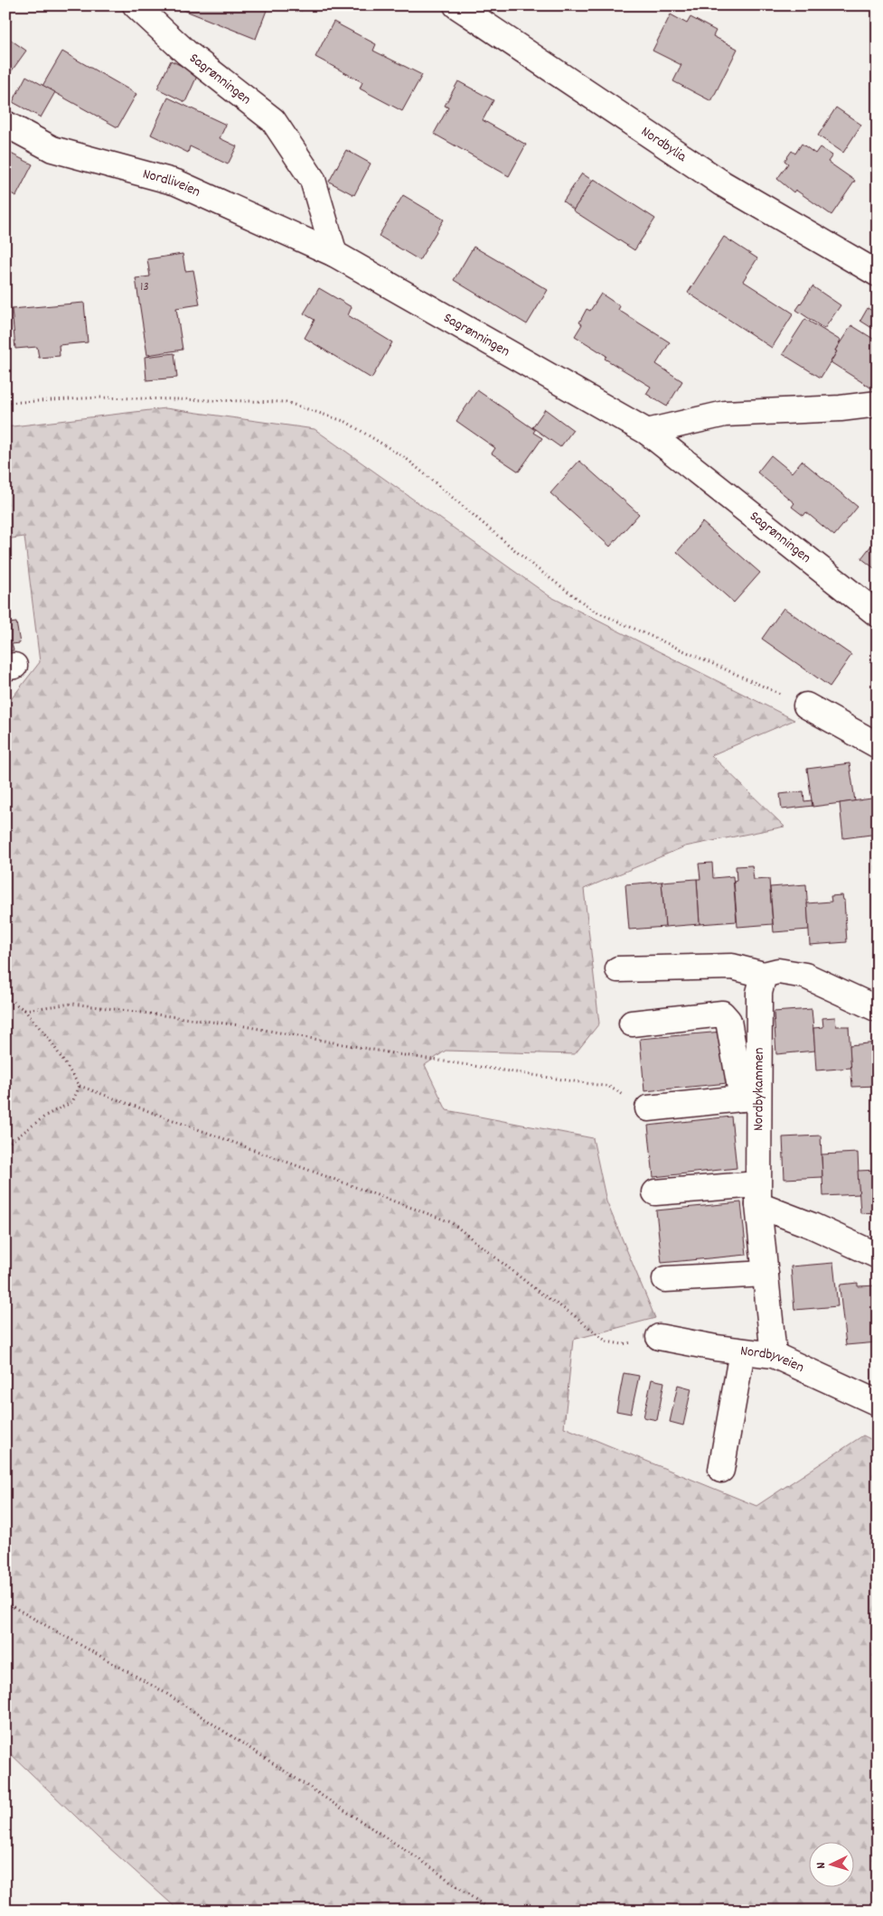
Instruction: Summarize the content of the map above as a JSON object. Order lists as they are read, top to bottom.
{
  "streets": {
    "street": [
      "Sagrønningen",
      "Nordbylia",
      "Nordliveien",
      "Nordbykammen",
      "Nordbyveien"
    ]
  },
  "crossings": [
    ["Sagrønningen", "Nordliveien"],
    ["Nordbykammen", "Nordbyveien"]
  ],
  "house_numbers": ["13"],
  "north": "left"
}
